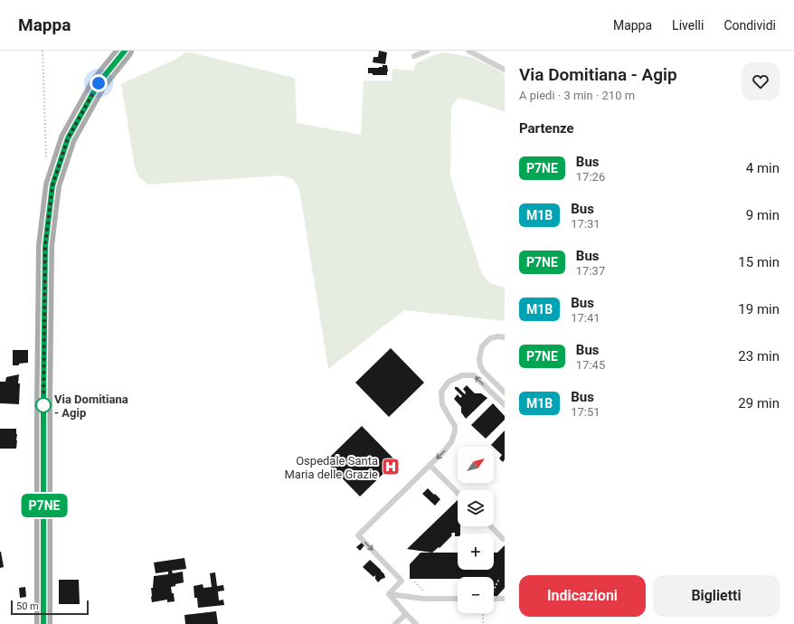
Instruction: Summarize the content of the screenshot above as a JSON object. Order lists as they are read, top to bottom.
{
  "places": {
    "other": ["Via Domitiana - Agip"],
    "hospital": ["Ospedale Santa Maria delle Grazie"]
  },
  "lines": ["bus line P7NE"],
  "scale_bar": "50 m",
  "north": "top right",
  "page": {
    "header": "Mappa",
    "nav": ["Mappa", "Livelli", "Condividi"],
    "on_map": "P7NE",
    "heading": [
      ["Via Domitiana - Agip", "A piedi · 3 min · 210 m"],
      "Partenze"
    ],
    "list": [
      {
        "mark": "P7NE",
        "name": "Bus",
        "note": "17:26",
        "value": "4 min"
      },
      {
        "mark": "M1B",
        "name": "Bus",
        "note": "17:31",
        "value": "9 min"
      },
      {
        "mark": "P7NE",
        "name": "Bus",
        "note": "17:37",
        "value": "15 min"
      },
      {
        "mark": "M1B",
        "name": "Bus",
        "note": "17:41",
        "value": "19 min"
      },
      {
        "mark": "P7NE",
        "name": "Bus",
        "note": "17:45",
        "value": "23 min"
      },
      {
        "mark": "M1B",
        "name": "Bus",
        "note": "17:51",
        "value": "29 min"
      }
    ],
    "map_buttons": ["+", "−"],
    "buttons": ["Indicazioni", "Biglietti"],
    "scale": "50 m"
  }
}
